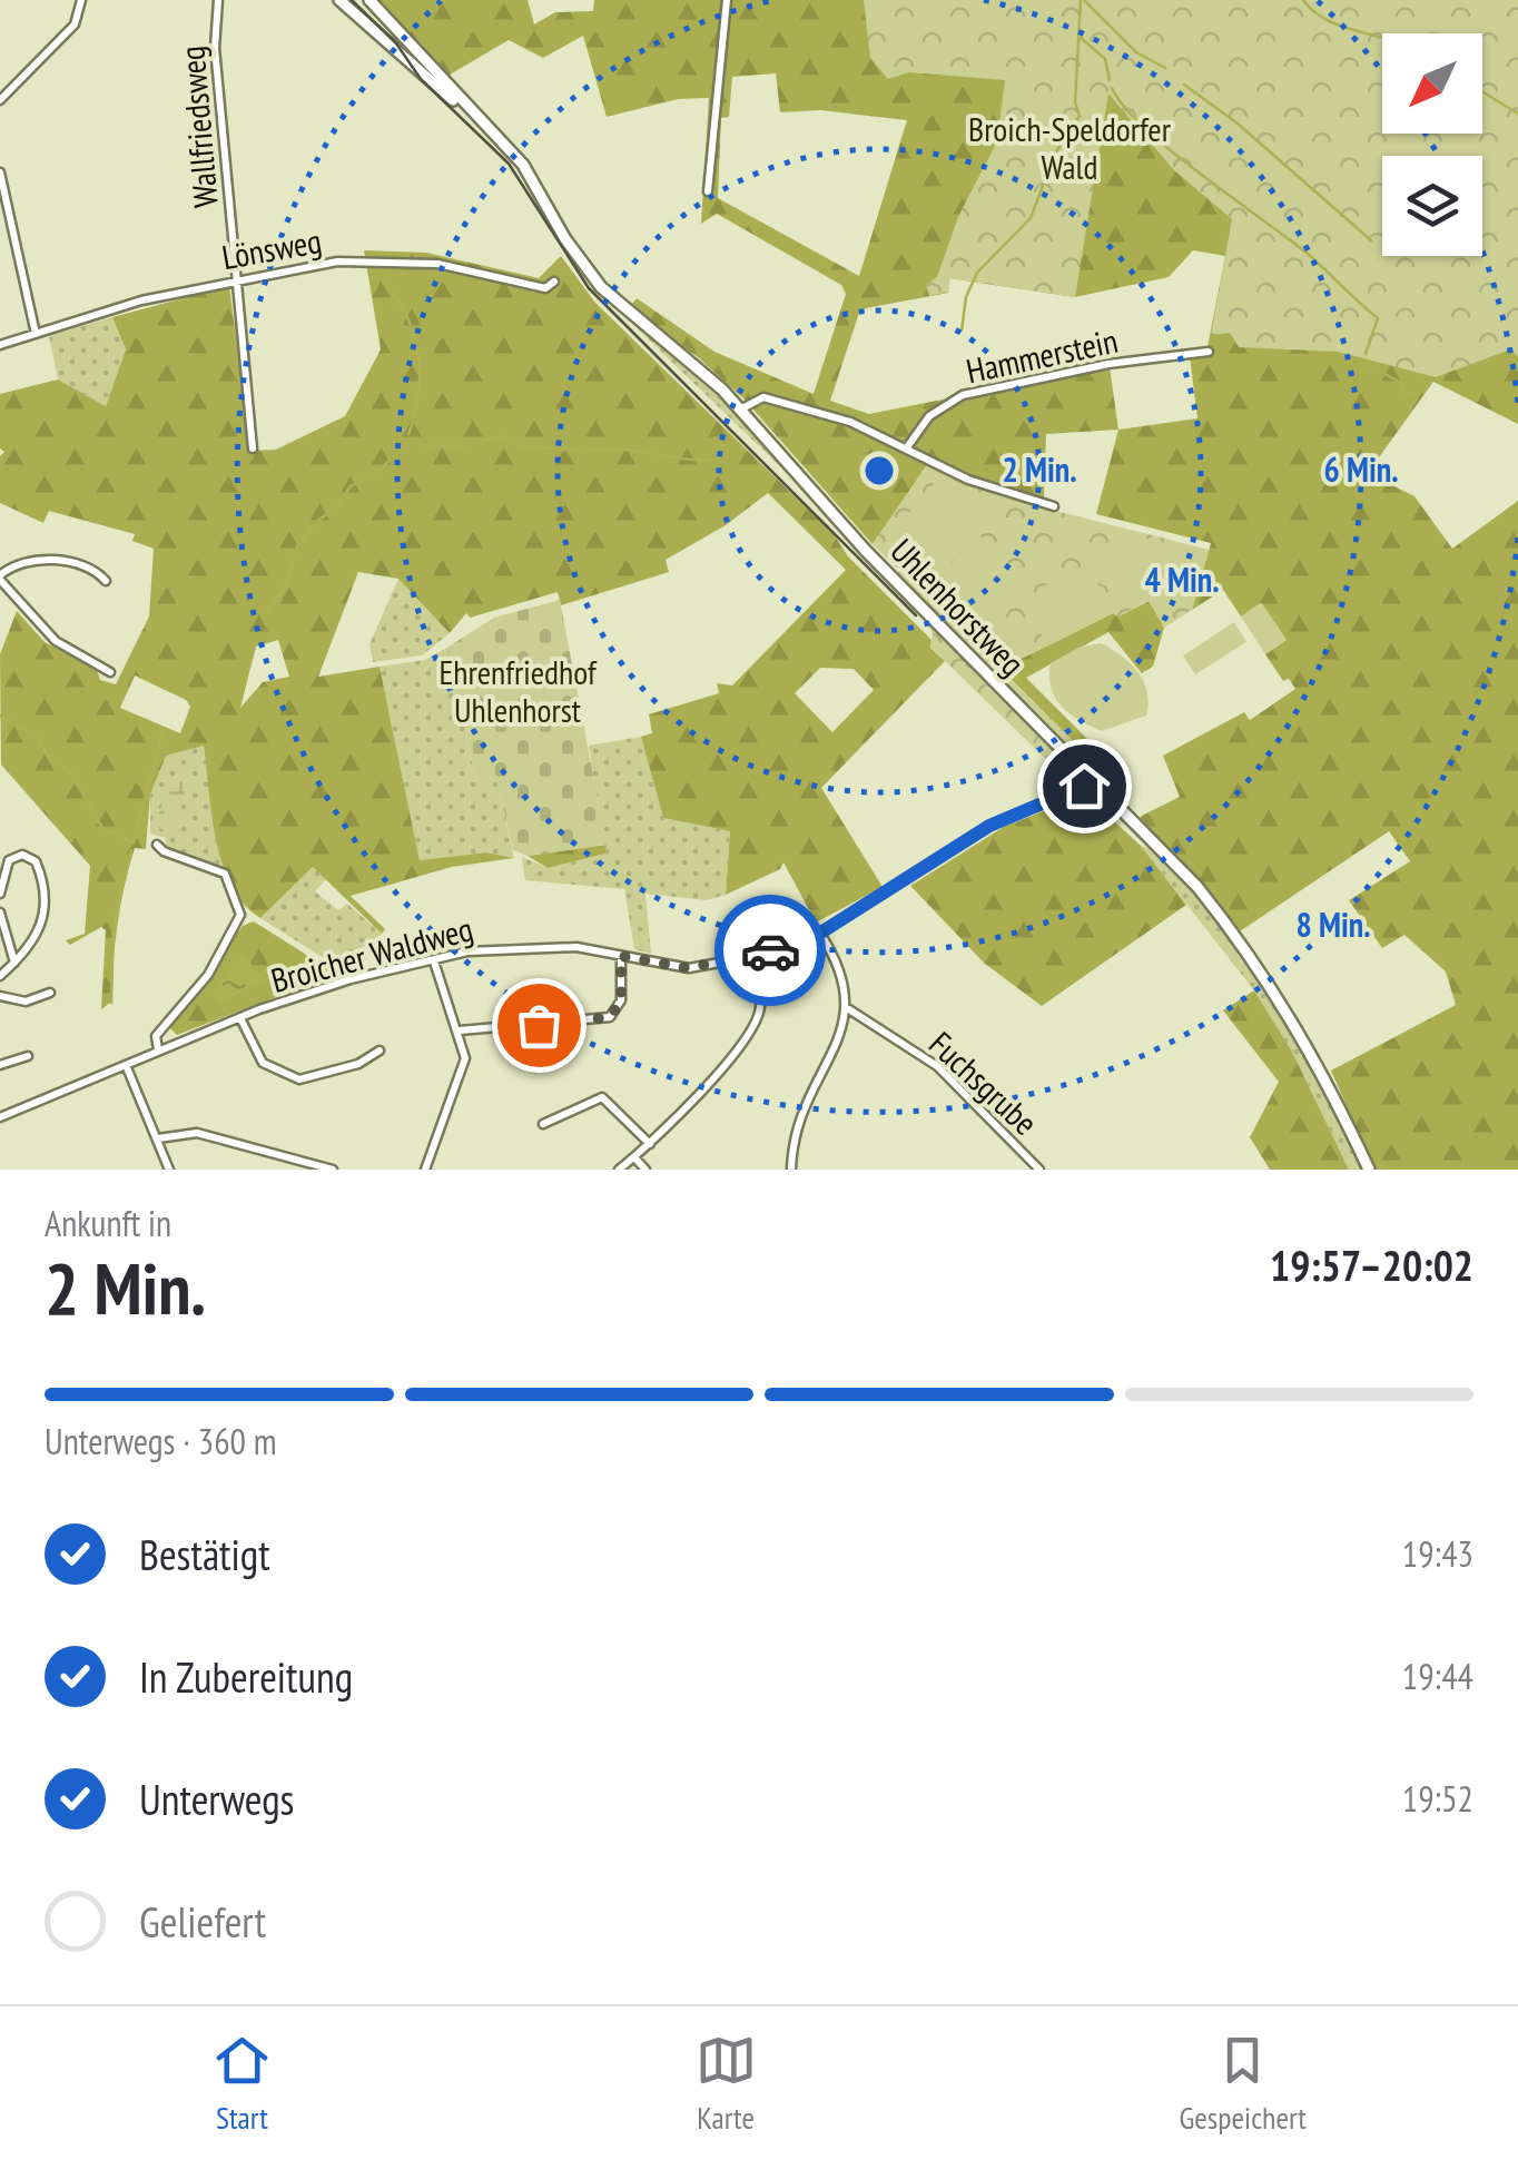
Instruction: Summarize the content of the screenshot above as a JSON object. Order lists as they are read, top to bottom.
{
  "streets": {
    "main road": ["Uhlenhorstweg"],
    "street": [
      "Wallfriedsweg",
      "Lönsweg",
      "Hammerstein",
      "Broicher Waldweg",
      "Fuchsgrube"
    ]
  },
  "crossings": [
    ["Wallfriedsweg", "Lönsweg"],
    ["Uhlenhorstweg", "Broicher Waldweg"]
  ],
  "parks": ["Broich-Speldorfer Wald", "Ehrenfriedhof Uhlenhorst"],
  "north": "bottom left",
  "page": {
    "heading": ["2 Min.", "Ankunft in", "19:57–20:02"],
    "bar": "Unterwegs · 360 m",
    "list": [
      ["Bestätigt", "19:43"],
      ["In Zubereitung", "19:44"],
      ["Unterwegs", "19:52"],
      "Geliefert"
    ],
    "tabs": ["Start", "Karte", "Gespeichert"]
  },
  "rings": [
    "2 Min.",
    "6 Min.",
    "4 Min.",
    "8 Min."
  ]
}
